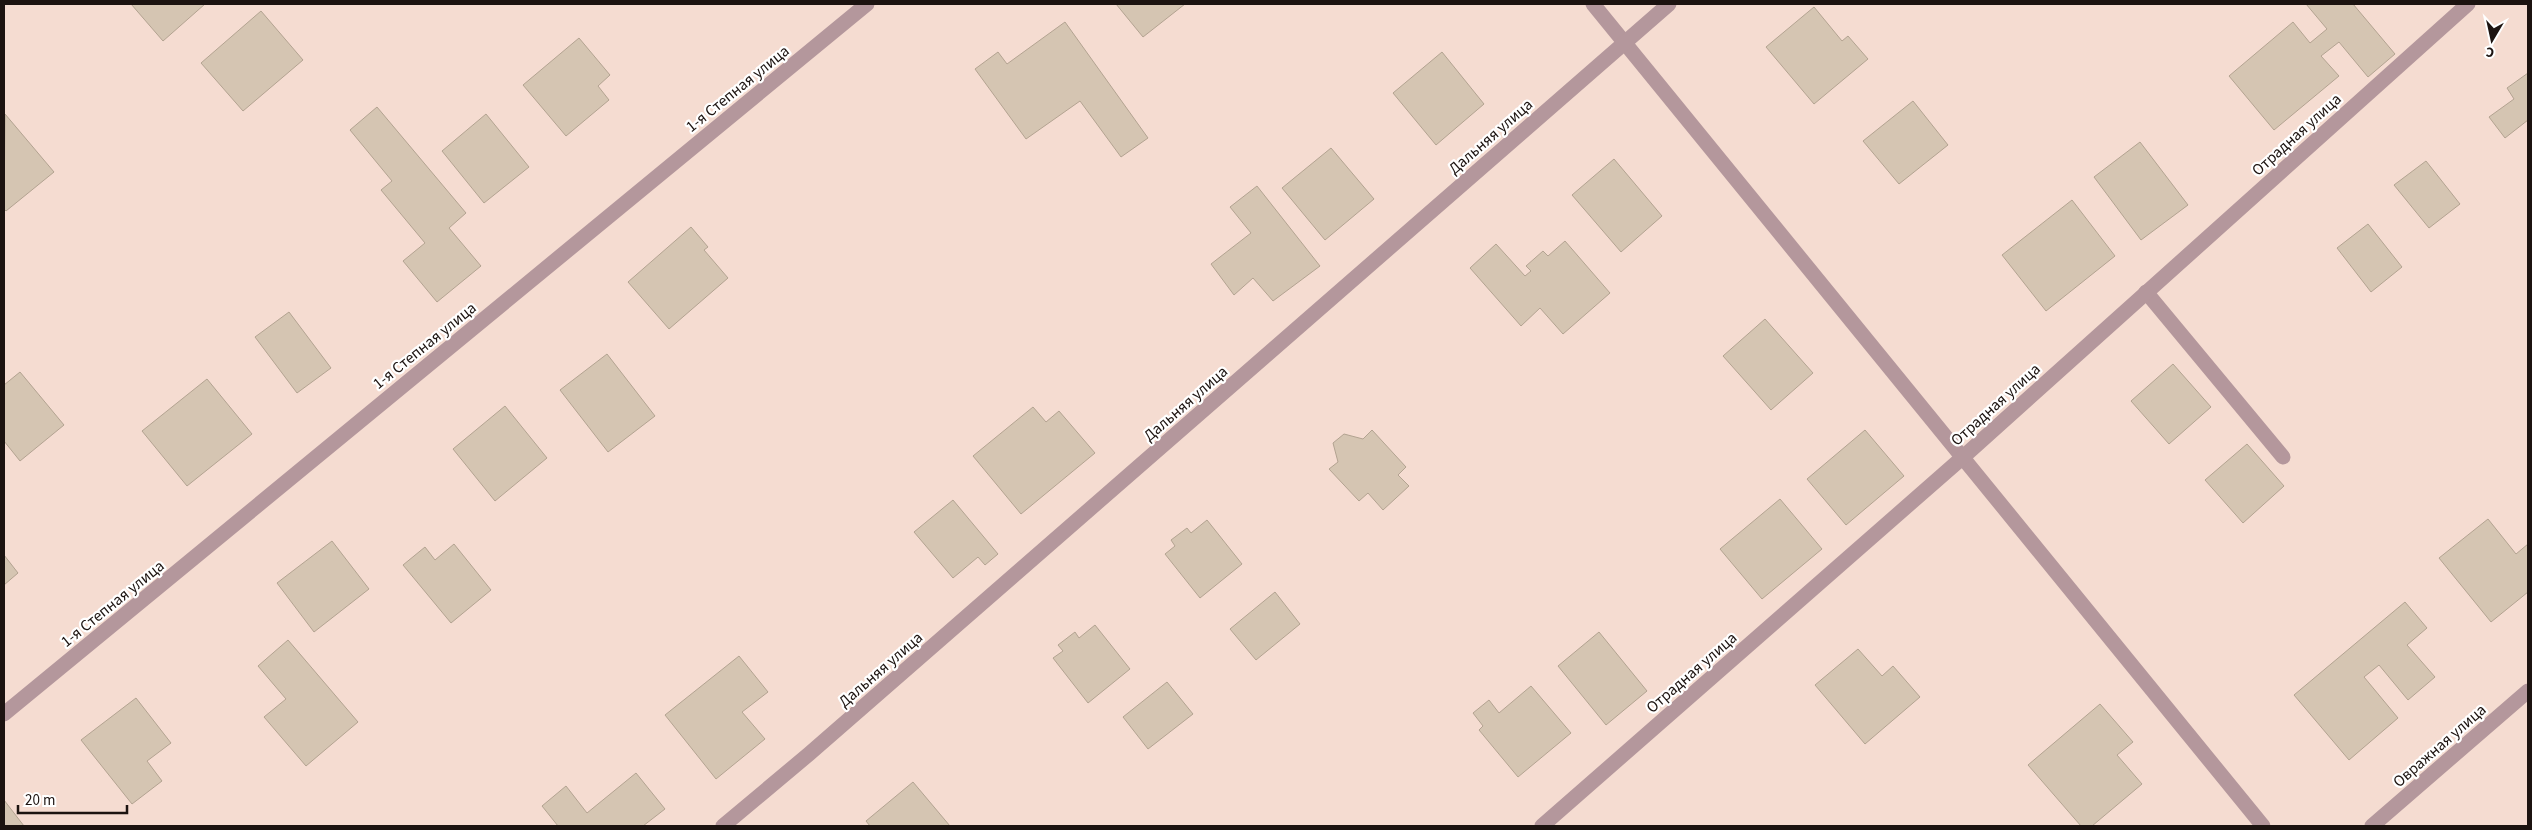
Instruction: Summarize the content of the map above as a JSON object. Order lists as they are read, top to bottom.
{
  "streets": {
    "street": [
      "1-я Степная улица",
      "Отрадная улица",
      "Дальняя улица",
      "Овражная улица"
    ]
  },
  "scale_bar": "20 m",
  "north": "bottom"
}
